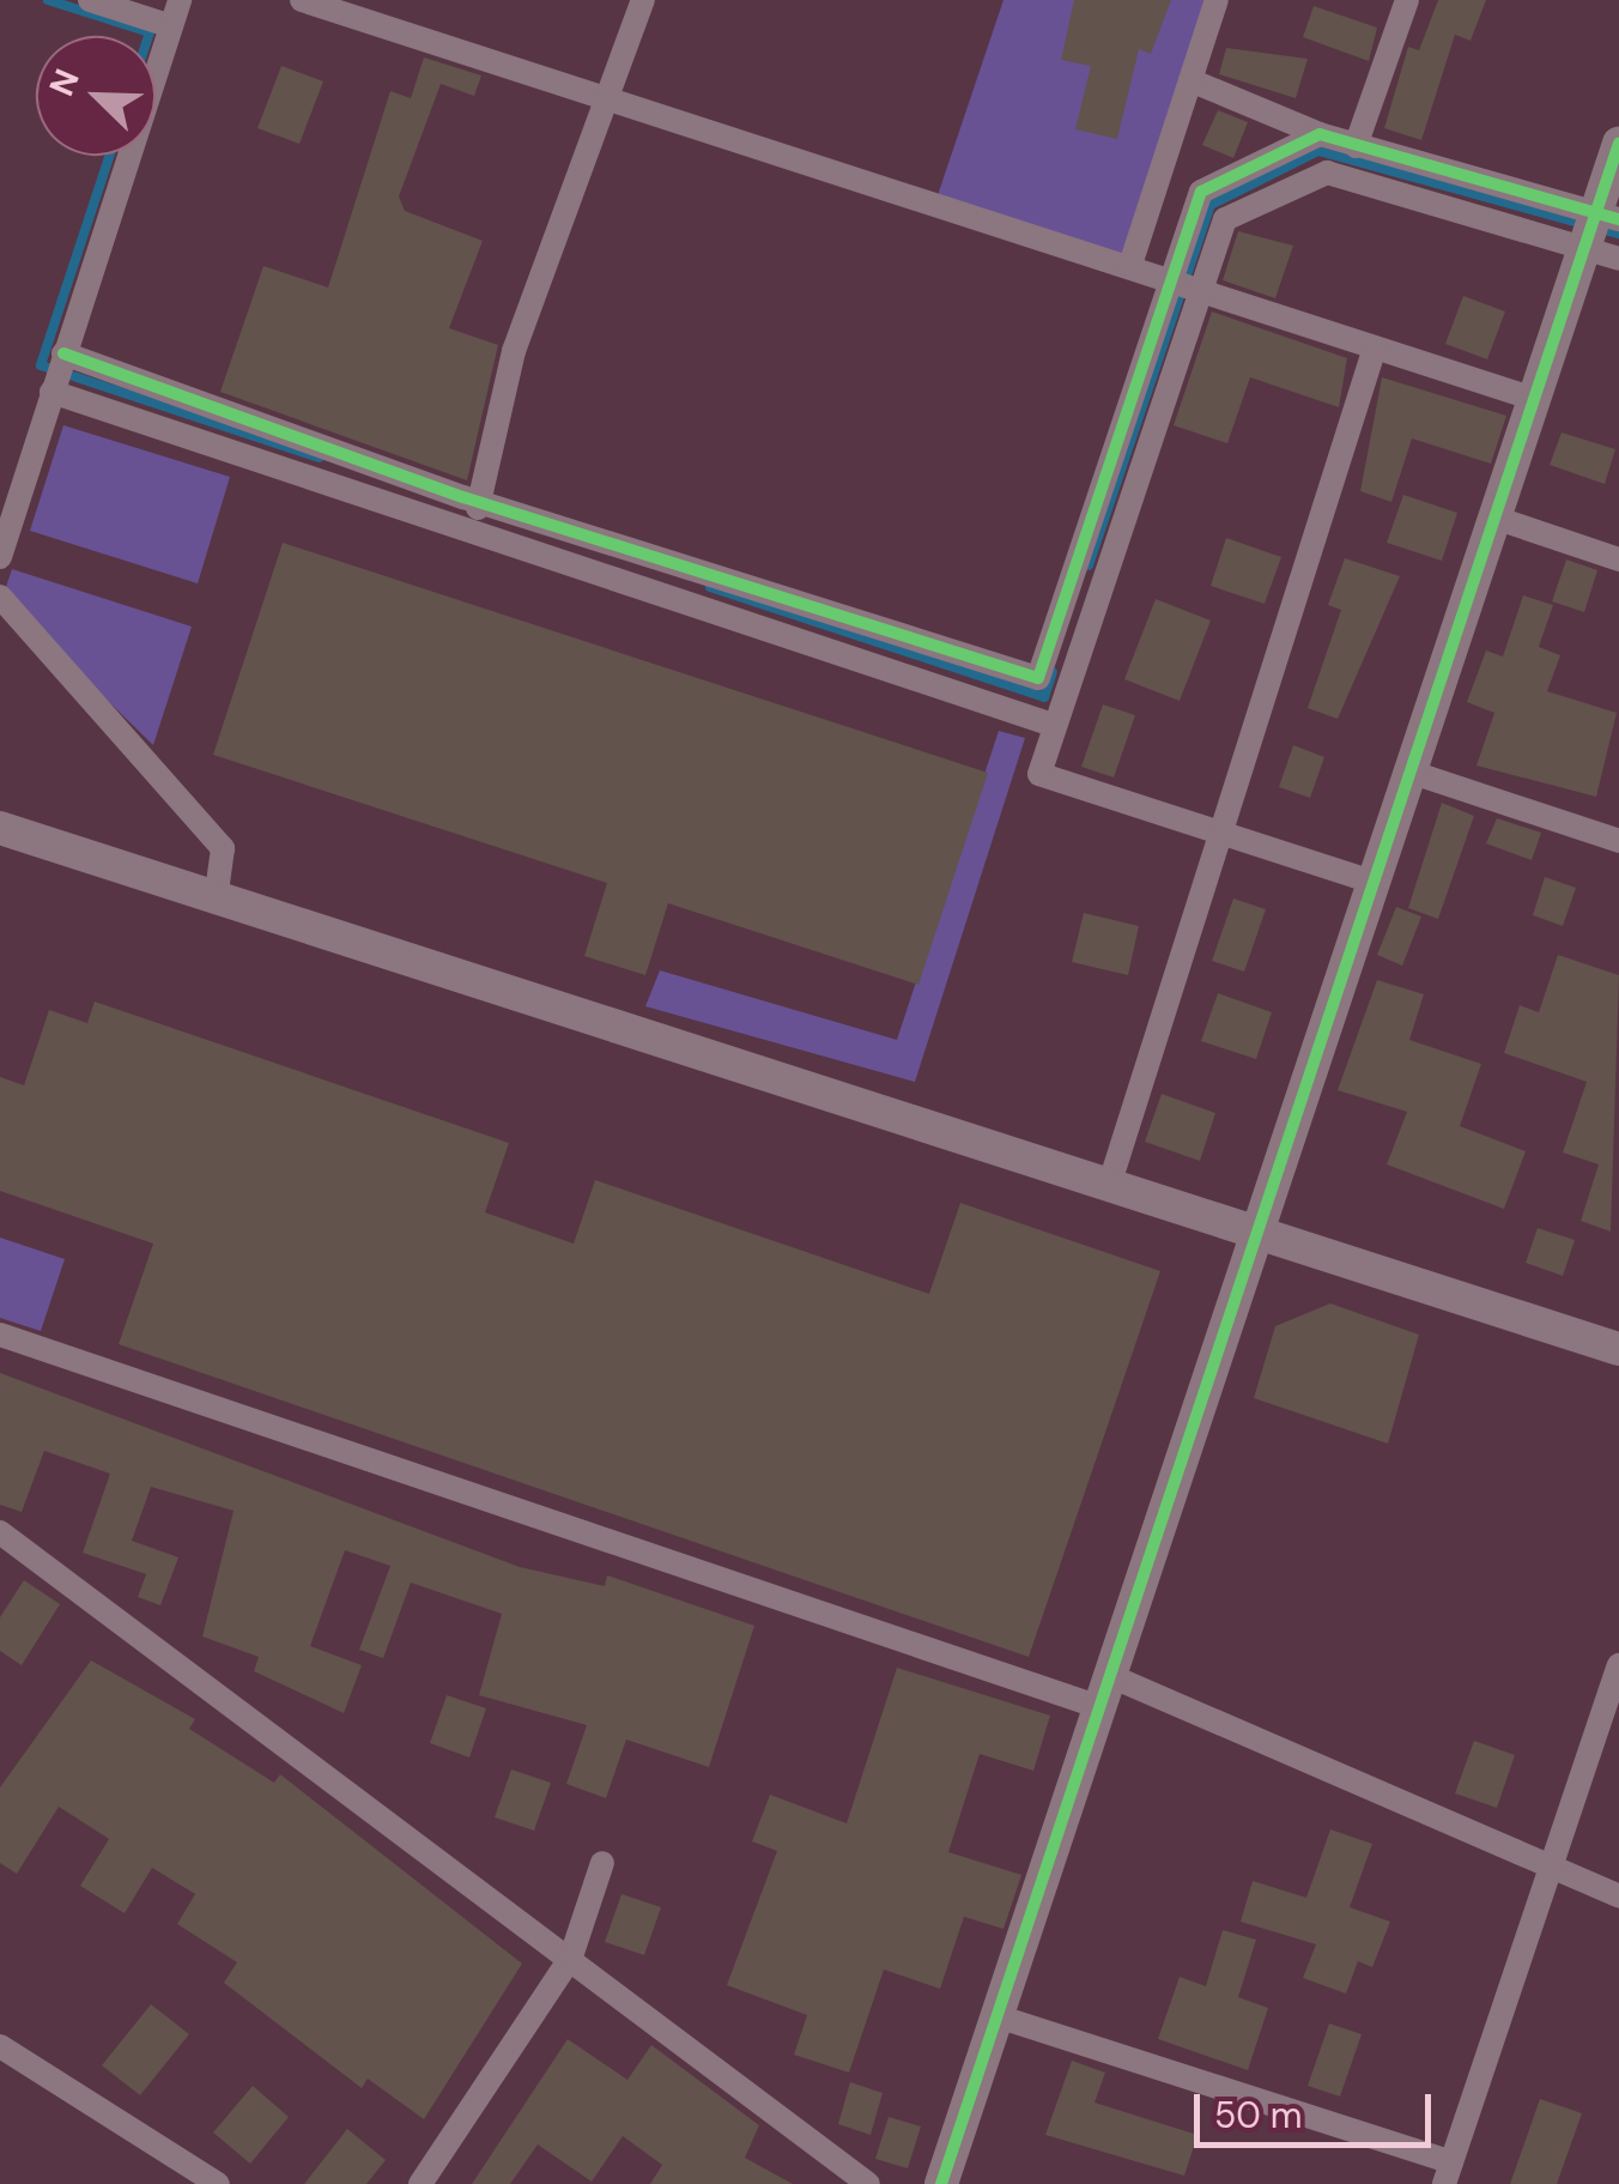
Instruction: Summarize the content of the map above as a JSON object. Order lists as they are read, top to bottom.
{
  "scale_bar": "50 m",
  "north": "top left"
}
